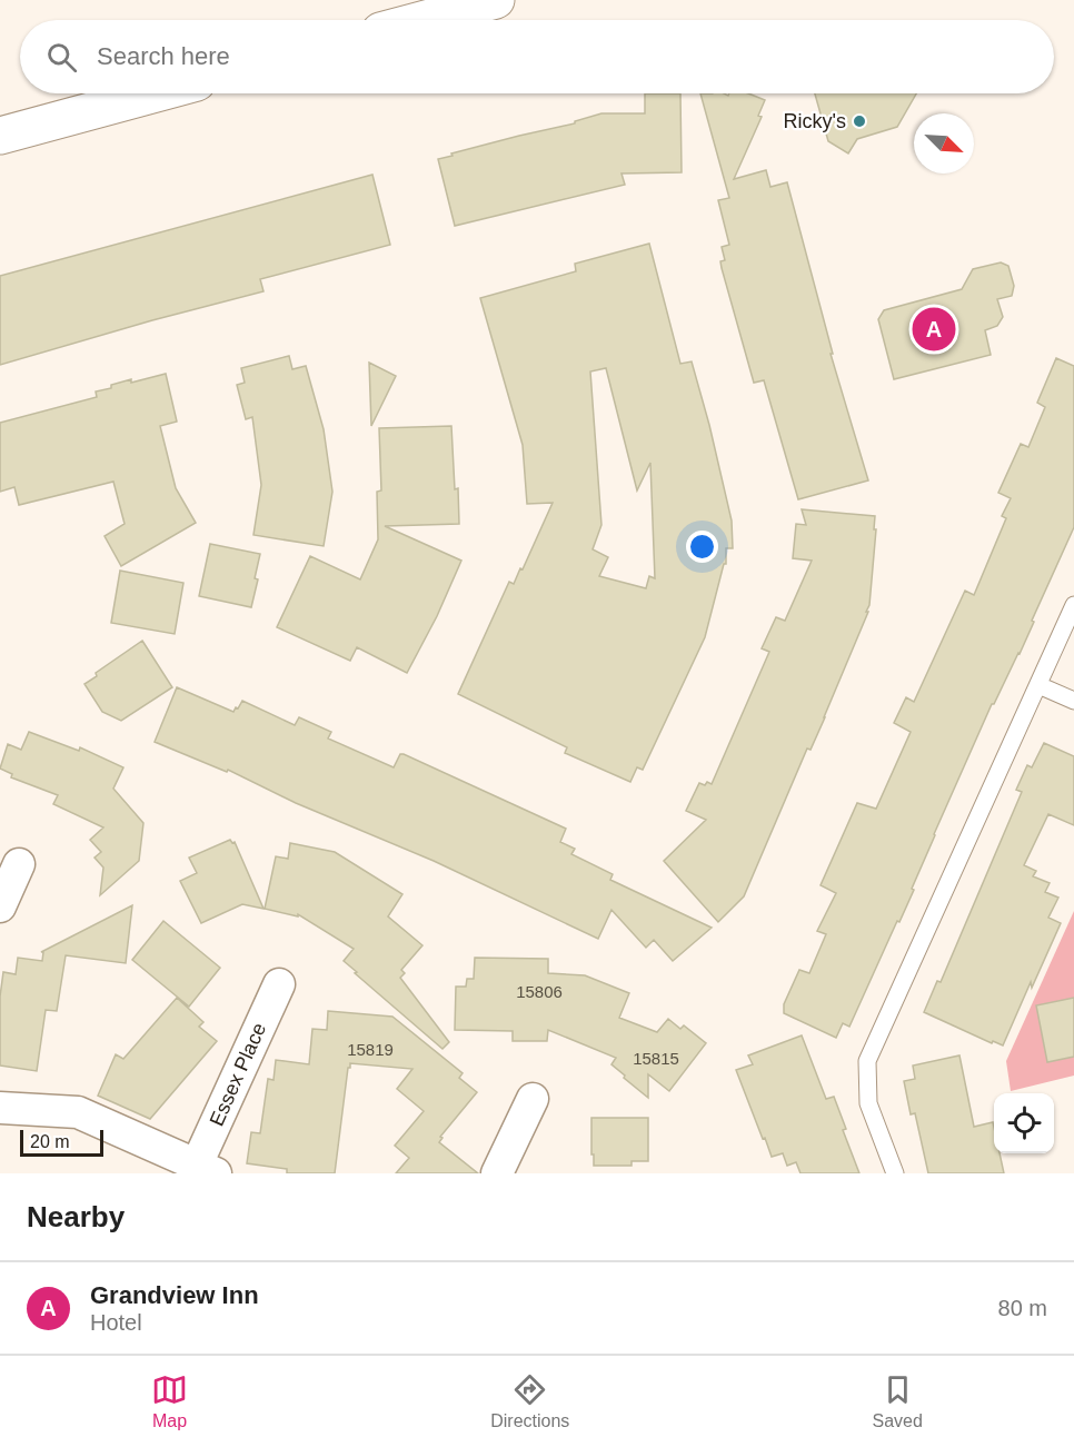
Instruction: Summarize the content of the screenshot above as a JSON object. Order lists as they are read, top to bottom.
{
  "streets": {
    "street": ["Essex Place"]
  },
  "places": ["Ricky's"],
  "house_numbers": ["15806", "15819", "15815"],
  "scale_bar": "20 m",
  "north": "bottom right",
  "page": {
    "search": "Search here",
    "pins": "A",
    "scale": "20 m",
    "heading": "Nearby",
    "list": [
      {
        "mark": "A",
        "name": "Grandview Inn",
        "note": "Hotel",
        "value": "80 m"
      }
    ],
    "nav": ["Map", "Directions", "Saved"]
  }
}
